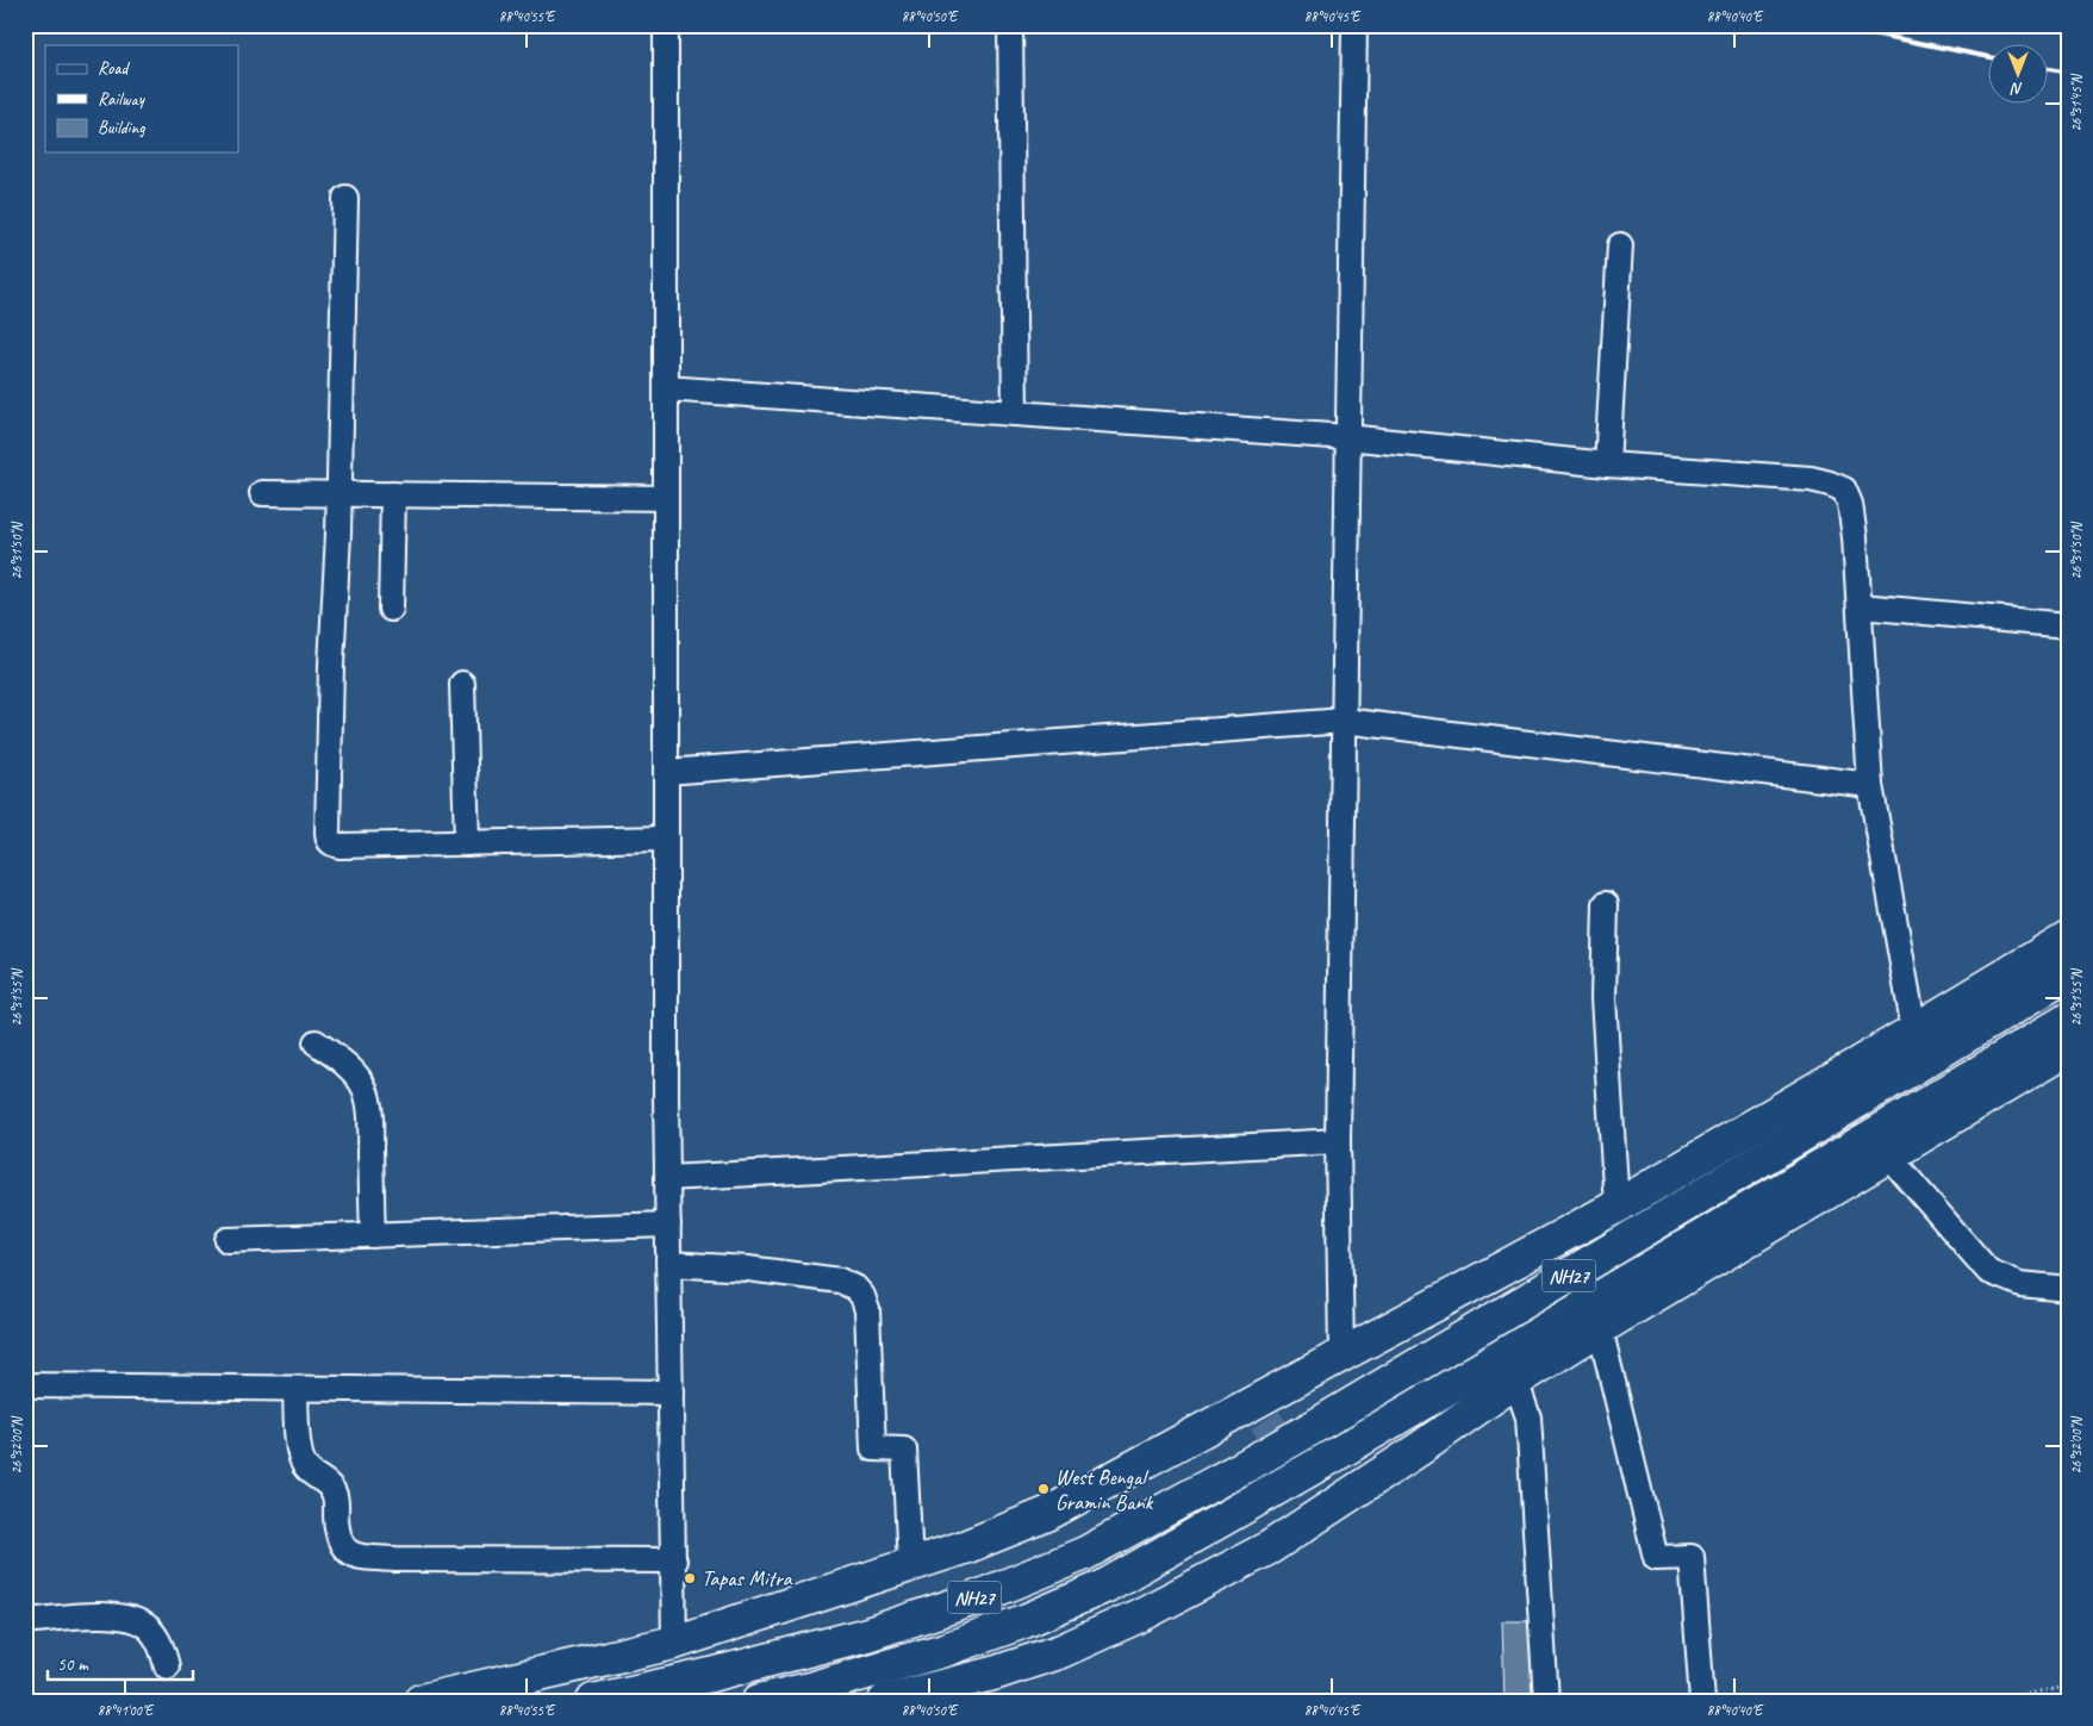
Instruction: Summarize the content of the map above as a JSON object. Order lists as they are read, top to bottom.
{
  "streets": {
    "main road": ["NH27"]
  },
  "places": ["West Bengal Gramin Bank", "Tapas Mitra"],
  "legend": ["Road", "Railway", "Building"],
  "scale_bar": "50 m",
  "north": "bottom",
  "coordinates": [
    "88°40'55\"E",
    "88°40'50\"E",
    "88°40'45\"E",
    "88°40'40\"E",
    "26°31'45\"N",
    "26°31'50\"N",
    "26°31'55\"N",
    "26°32'00\"N",
    "88°41'00\"E"
  ]
}
